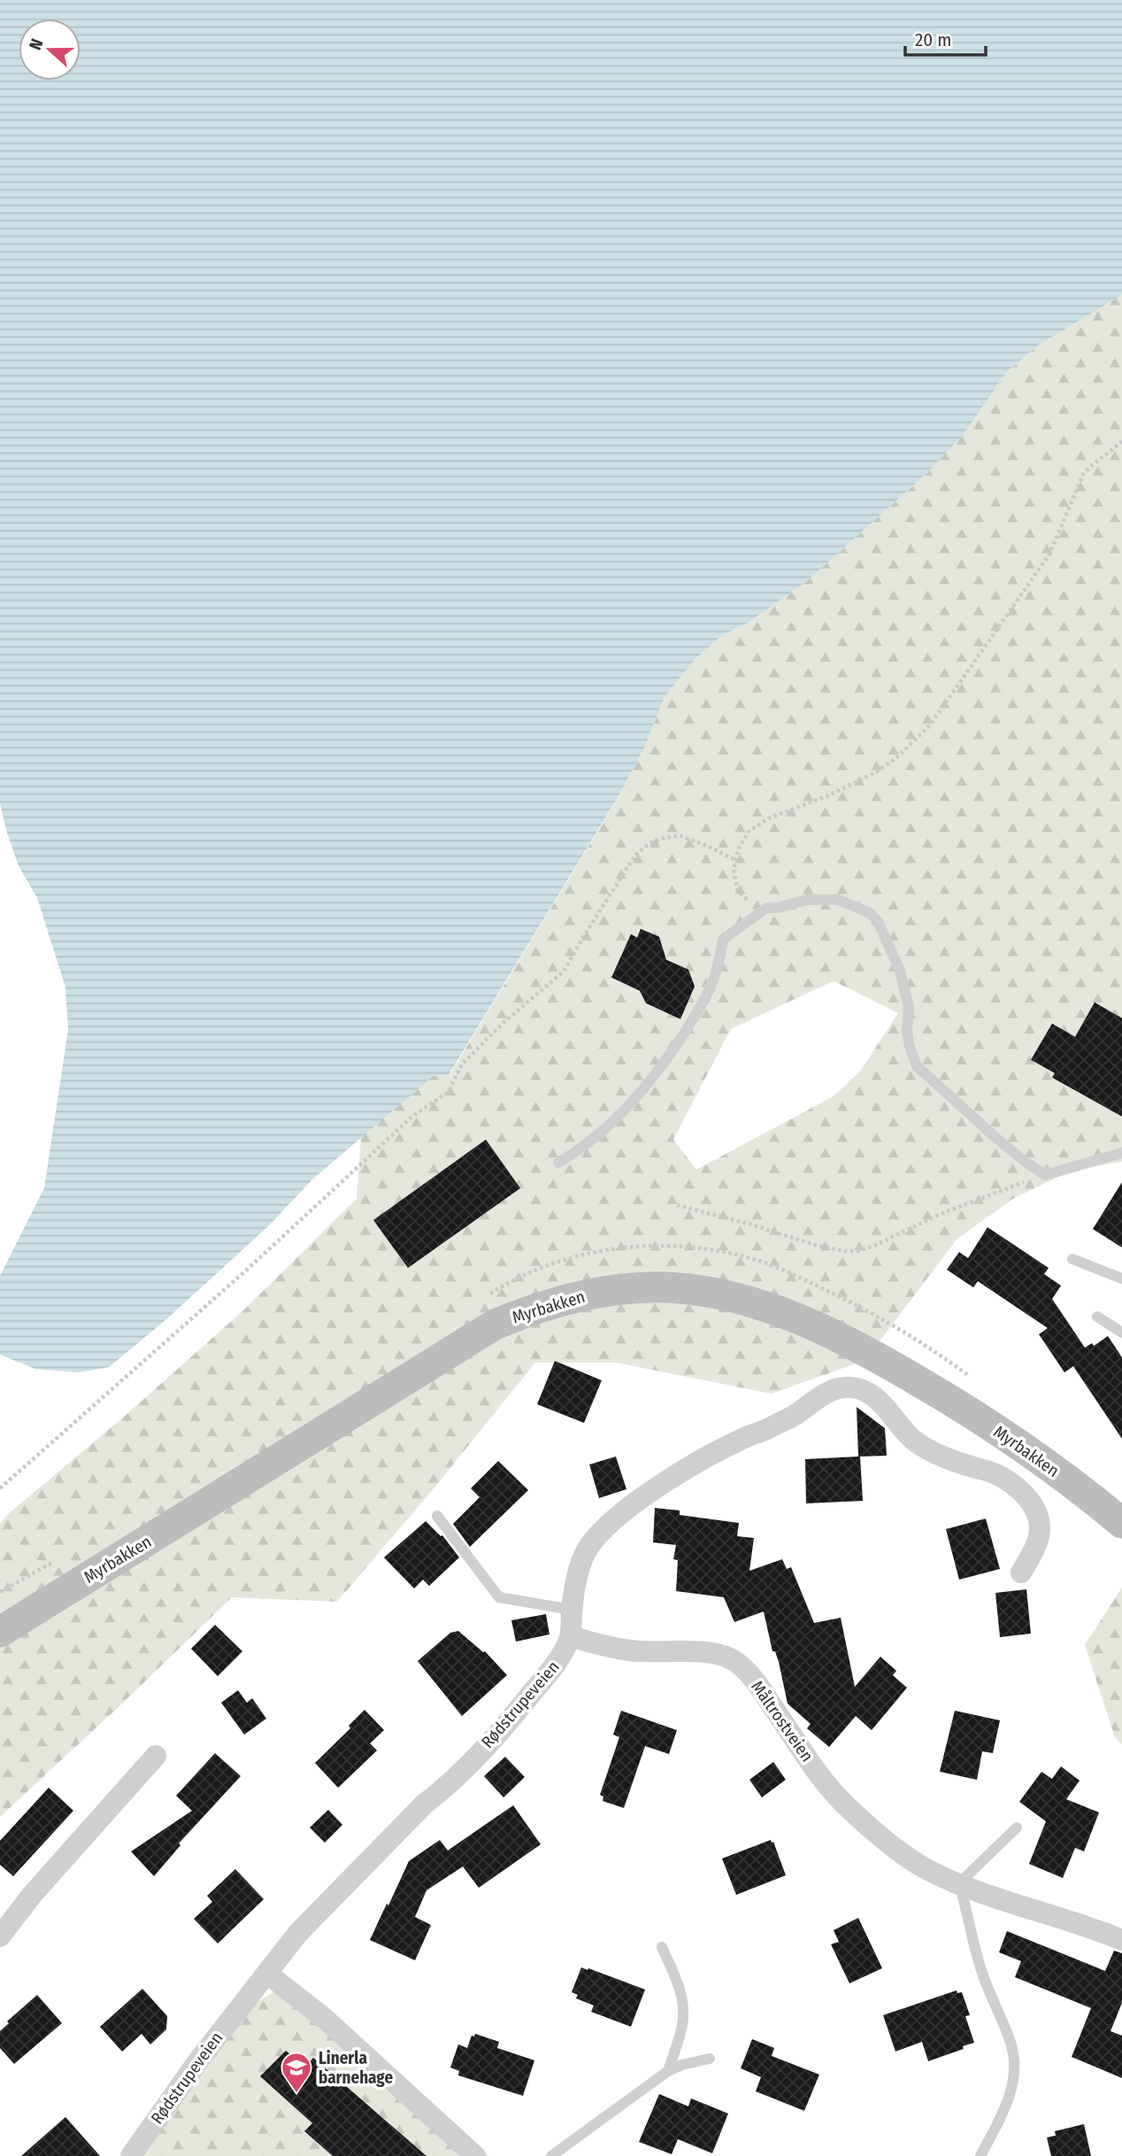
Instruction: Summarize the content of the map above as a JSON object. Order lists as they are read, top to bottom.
{
  "streets": {
    "street": ["Myrbakken", "Rødstrupeveien", "Måltrostveien"]
  },
  "crossings": [
    ["Rødstrupeveien", "Måltrostveien"]
  ],
  "places": {
    "school or university": ["Linerla barnehage"]
  },
  "scale_bar": "20 m",
  "north": "left"
}
